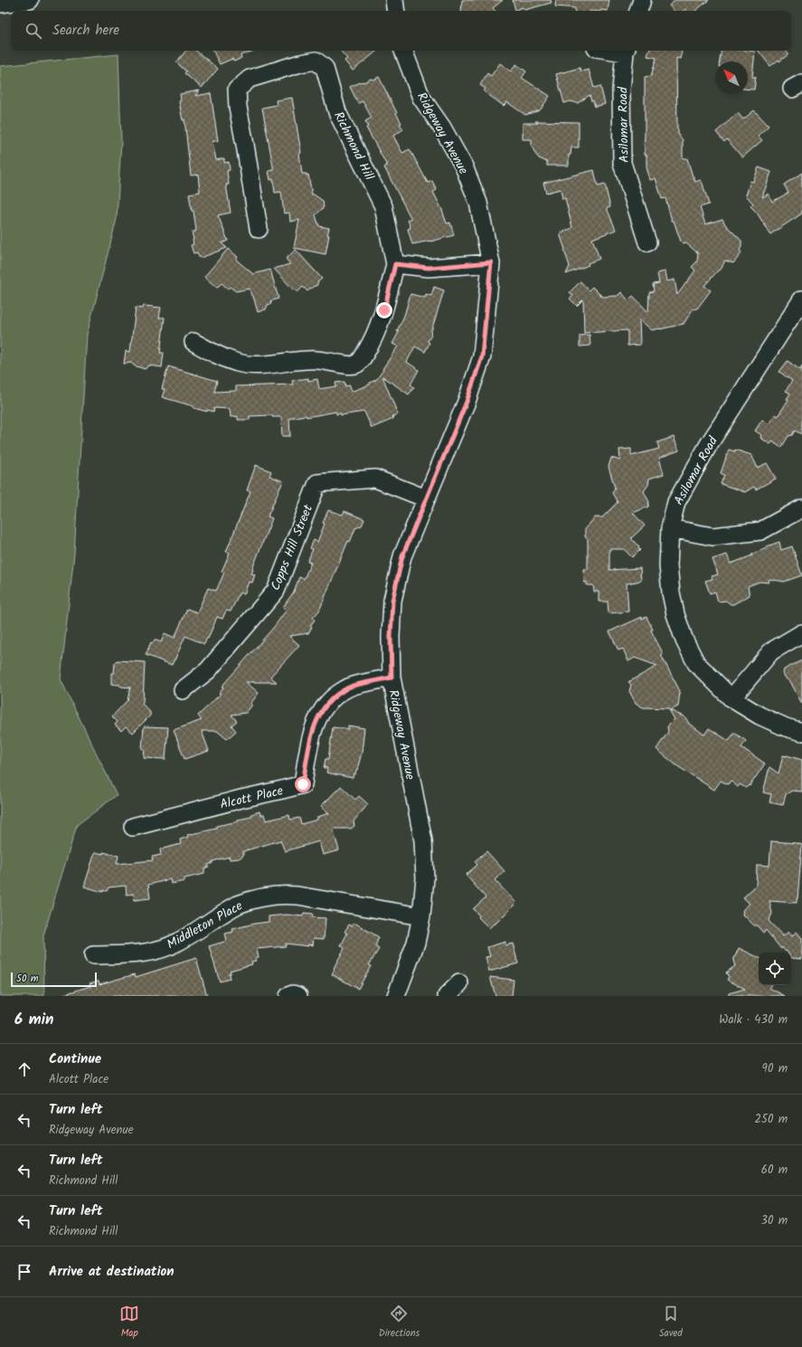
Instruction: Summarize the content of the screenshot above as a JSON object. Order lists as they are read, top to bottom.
{
  "streets": {
    "street": [
      "Asilomar Road",
      "Ridgeway Avenue",
      "Richmond Hill",
      "Copps Hill Street",
      "Alcott Place",
      "Middleton Place"
    ]
  },
  "crossings": [
    ["Ridgeway Avenue", "Copps Hill Street"],
    ["Ridgeway Avenue", "Alcott Place"],
    ["Ridgeway Avenue", "Middleton Place"]
  ],
  "scale_bar": "50 m",
  "north": "top left",
  "page": {
    "search": "Search here",
    "scale": "50 m",
    "heading": ["6 min", "Walk · 430 m"],
    "list": [
      ["Continue", "Alcott Place", "90 m"],
      ["Turn left", "Ridgeway Avenue", "250 m"],
      ["Turn left", "Richmond Hill", "60 m"],
      ["Turn left", "Richmond Hill", "30 m"],
      "Arrive at destination"
    ],
    "nav": ["Map", "Directions", "Saved"]
  }
}
